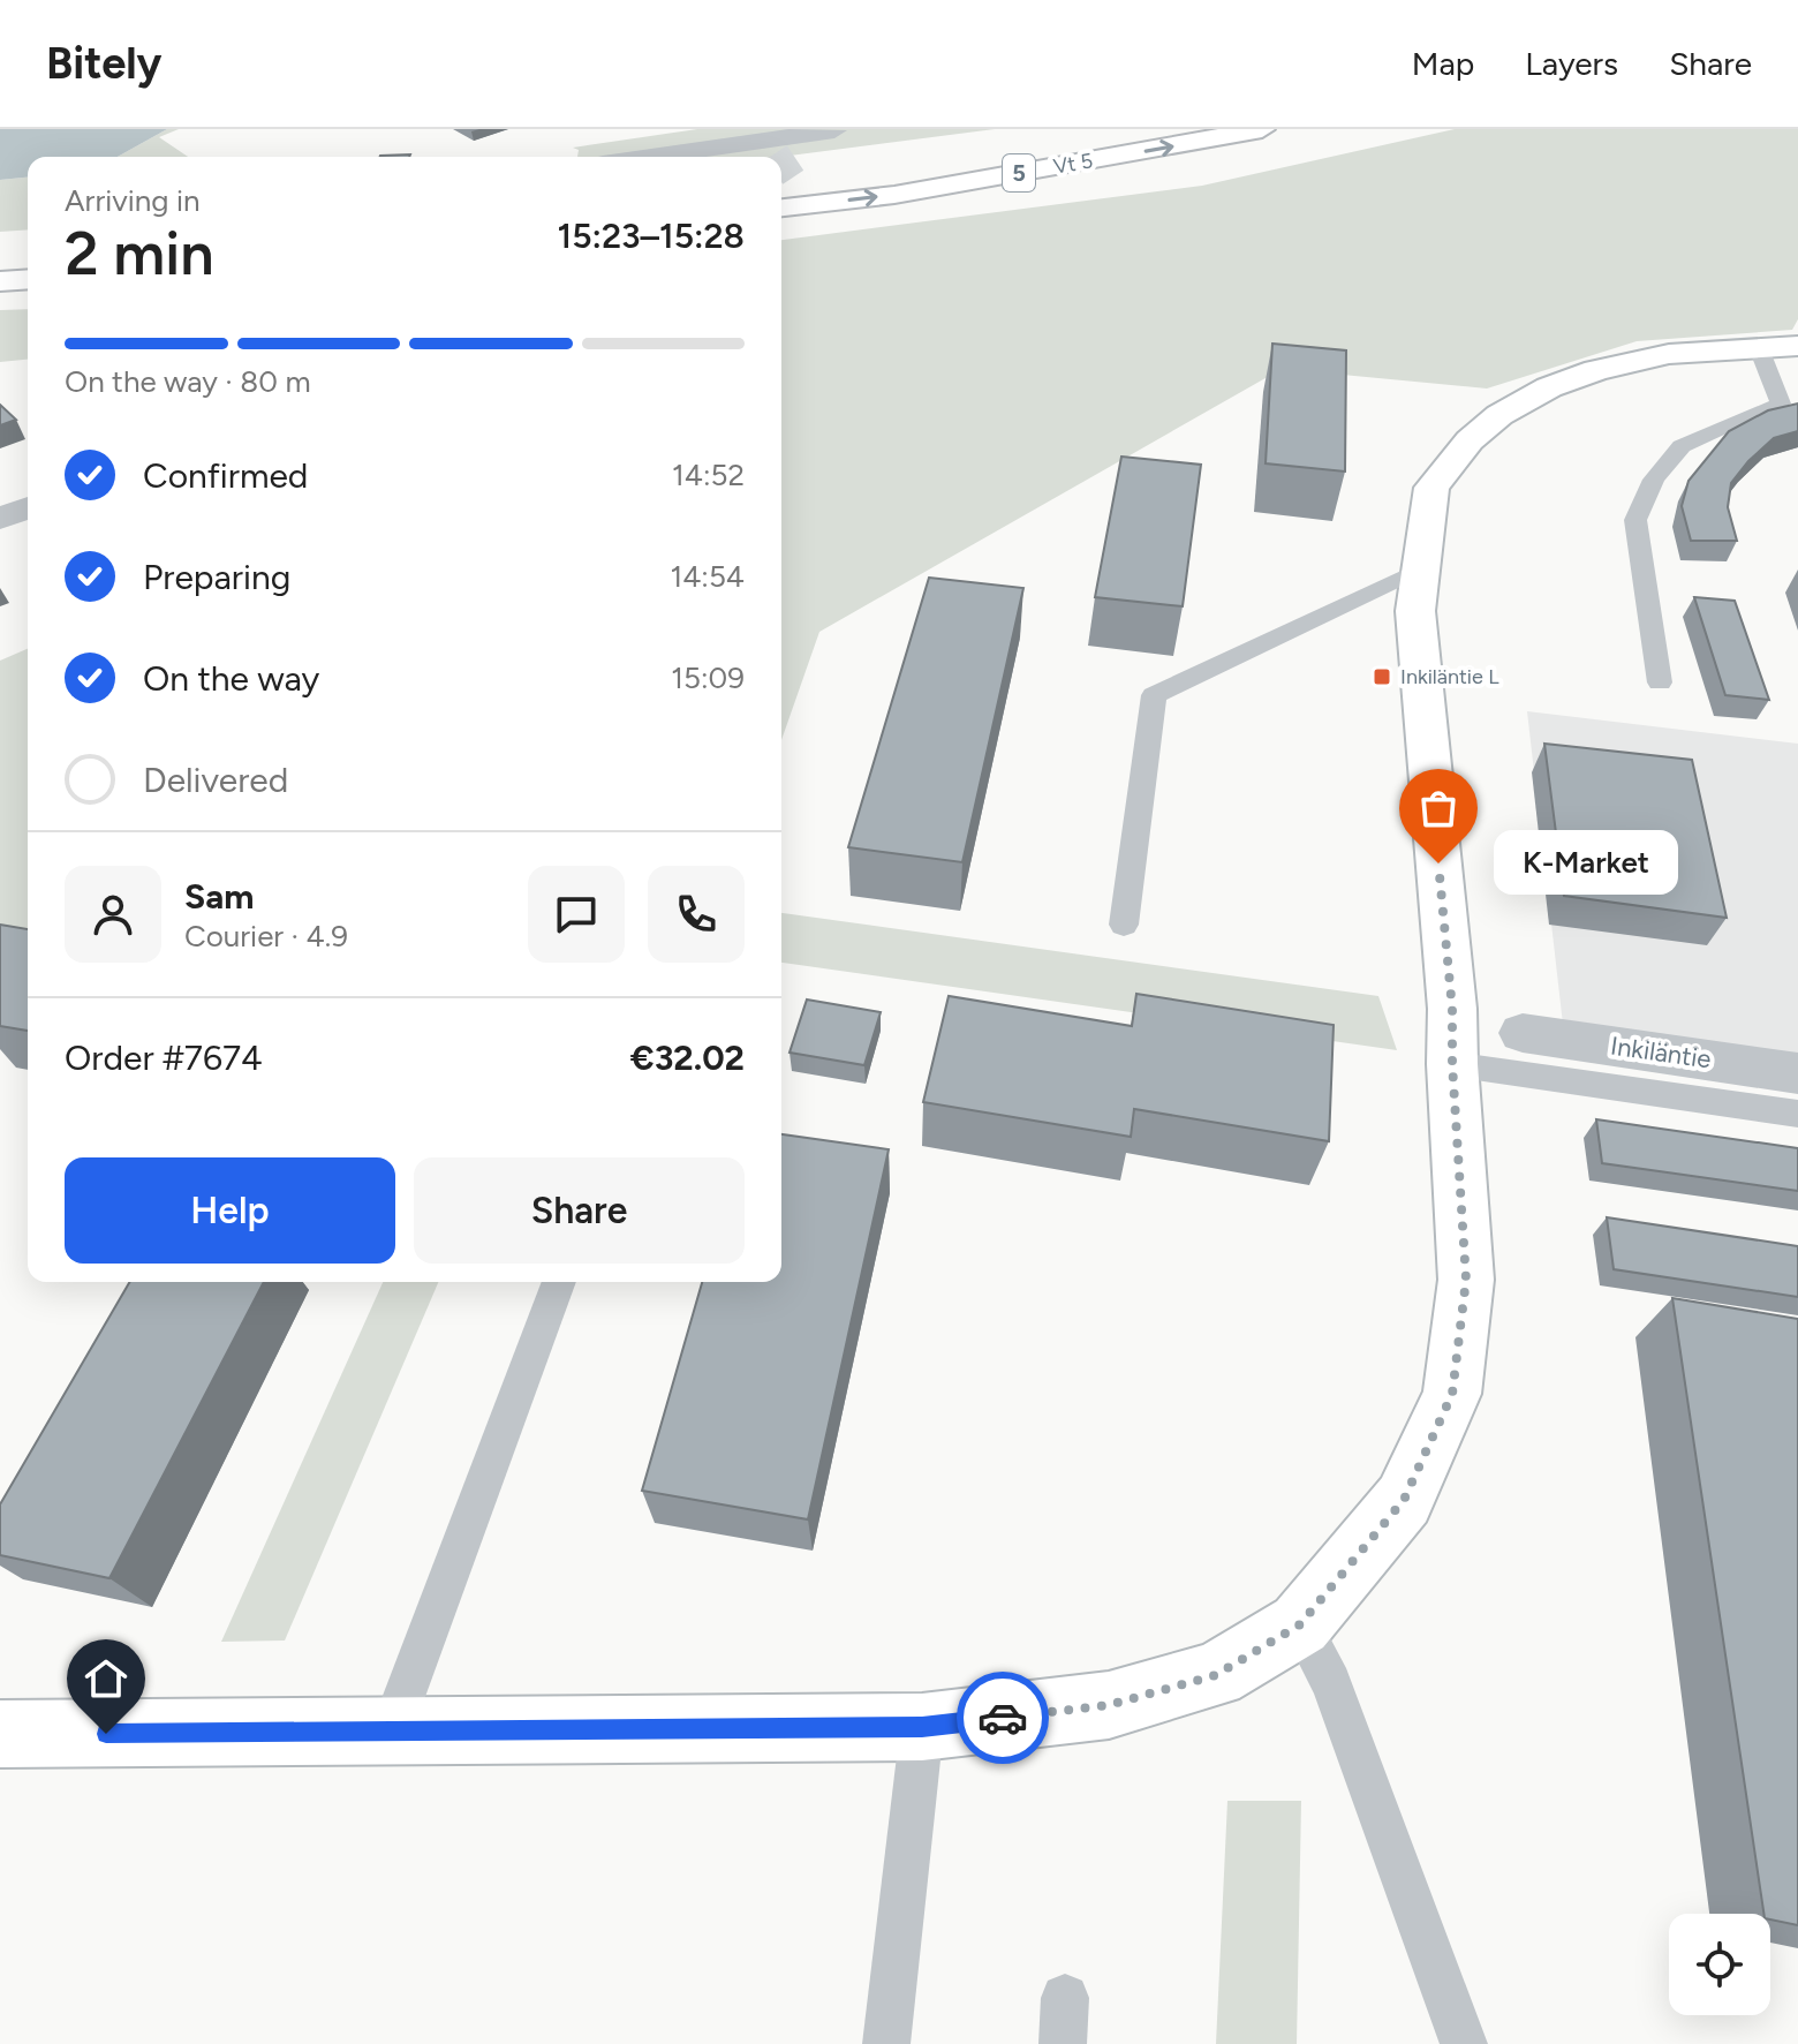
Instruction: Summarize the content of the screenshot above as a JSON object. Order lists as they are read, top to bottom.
{
  "streets": {
    "main road": ["Vt 5", "5"],
    "street": ["Inkiläntie"]
  },
  "one_way": ["Vt 5"],
  "places": {
    "transit": ["Inkiläntie L"],
    "other": ["K-Market"]
  },
  "page": {
    "header": "Bitely",
    "nav": ["Map", "Layers", "Share"],
    "heading": ["2 min", "Arriving in", "15:23–15:28"],
    "panel": [
      "Sam",
      "Courier · 4.9",
      "Order #7674",
      "€32.02"
    ],
    "bar": "On the way · 80 m",
    "list": [
      ["Confirmed", "14:52"],
      ["Preparing", "14:54"],
      ["On the way", "15:09"],
      "Delivered"
    ],
    "bubble": "K-Market",
    "buttons": ["Help", "Share"]
  }
}
